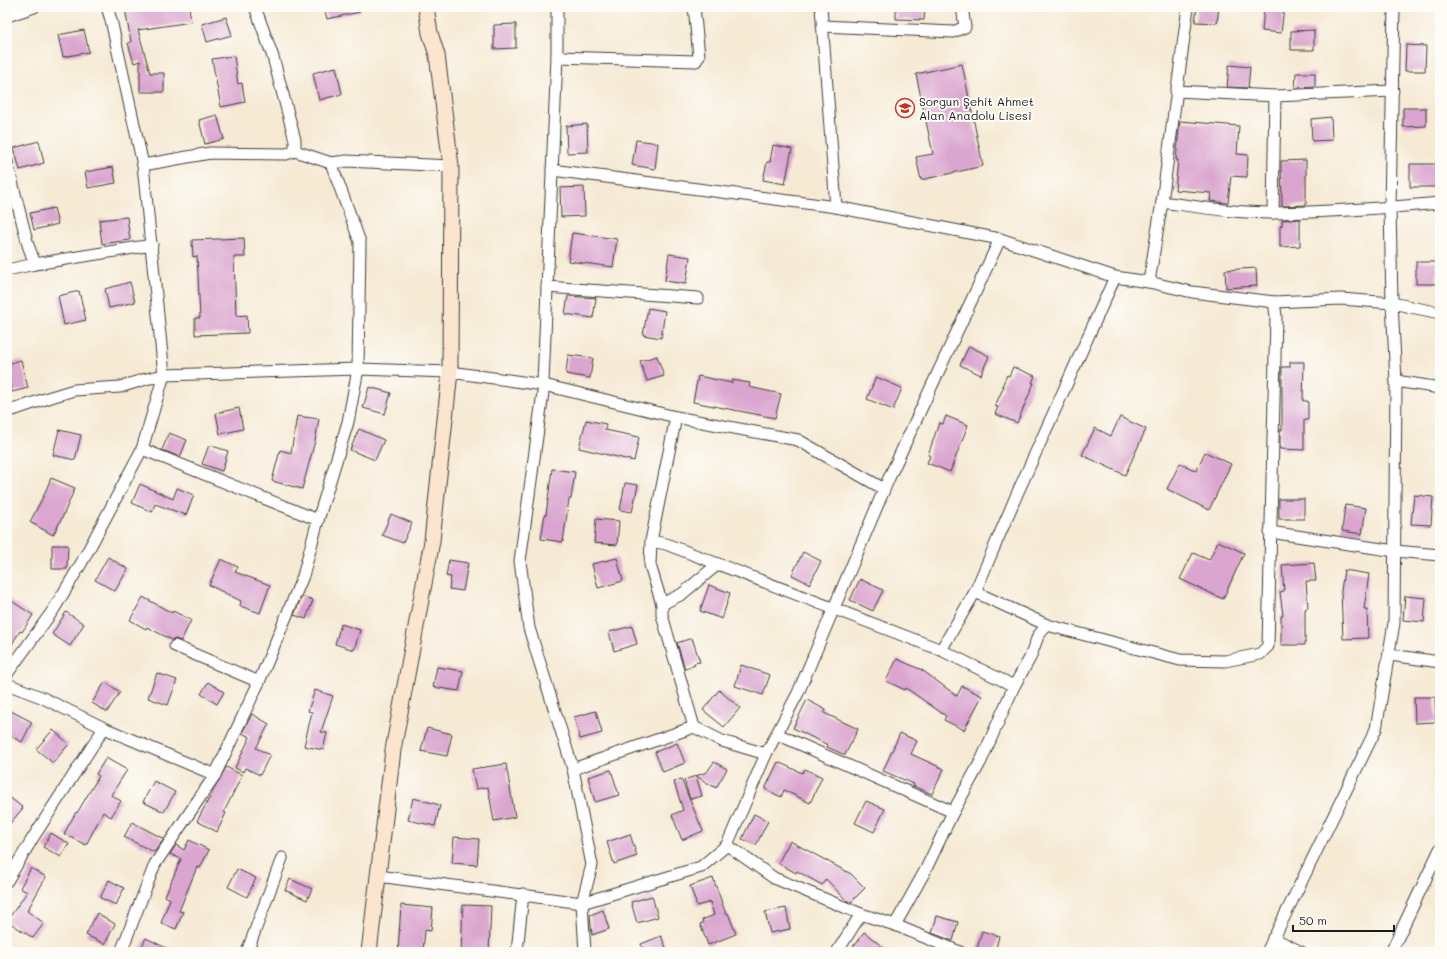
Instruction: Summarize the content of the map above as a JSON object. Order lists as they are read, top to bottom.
{
  "places": {
    "school or university": ["Sorgun Şehit Ahmet Alan Anadolu Lisesi"]
  },
  "scale_bar": "50 m"
}
